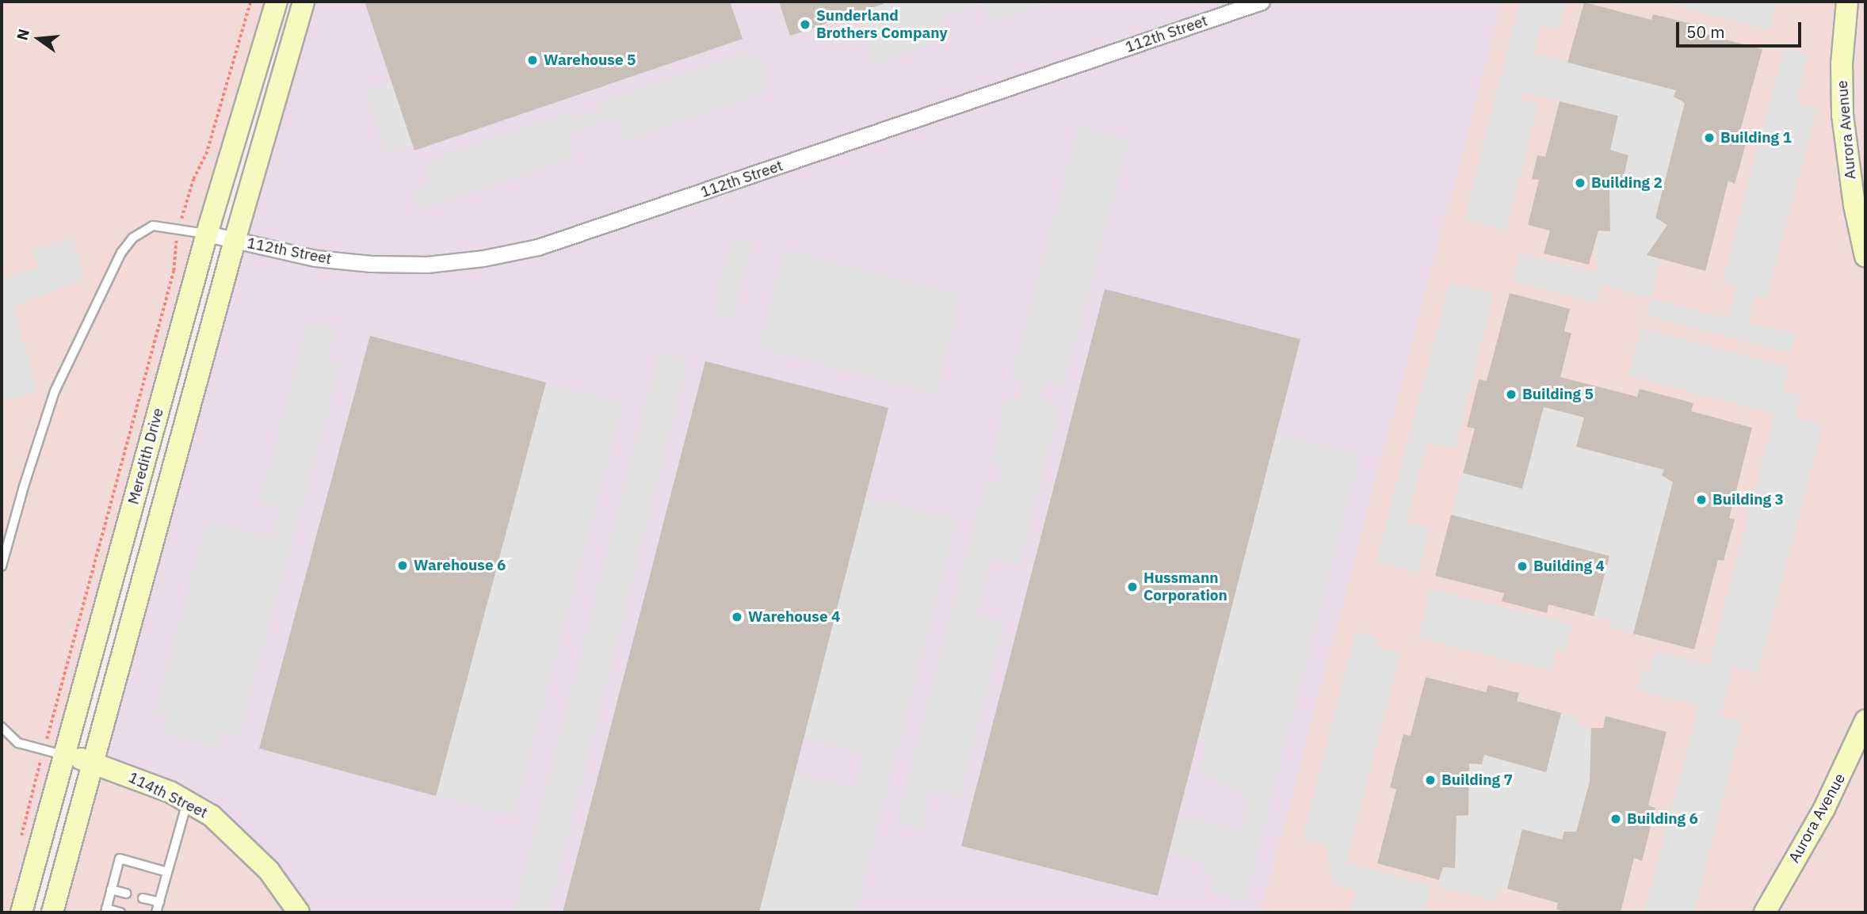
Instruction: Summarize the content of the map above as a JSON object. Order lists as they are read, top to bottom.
{
  "streets": {
    "main road": ["Aurora Avenue", "Meredith Drive", "114th Street"],
    "street": ["112th Street"]
  },
  "crossings": [
    ["112th Street", "Meredith Drive"],
    ["Meredith Drive", "114th Street"]
  ],
  "places": [
    "Sunderland Brothers Company",
    "Warehouse 5",
    "Building 1",
    "Building 2",
    "Building 5",
    "Building 3",
    "Warehouse 6",
    "Building 4",
    "Hussmann Corporation",
    "Warehouse 4",
    "Building 7",
    "Building 6"
  ],
  "scale_bar": "50 m",
  "north": "left"
}
